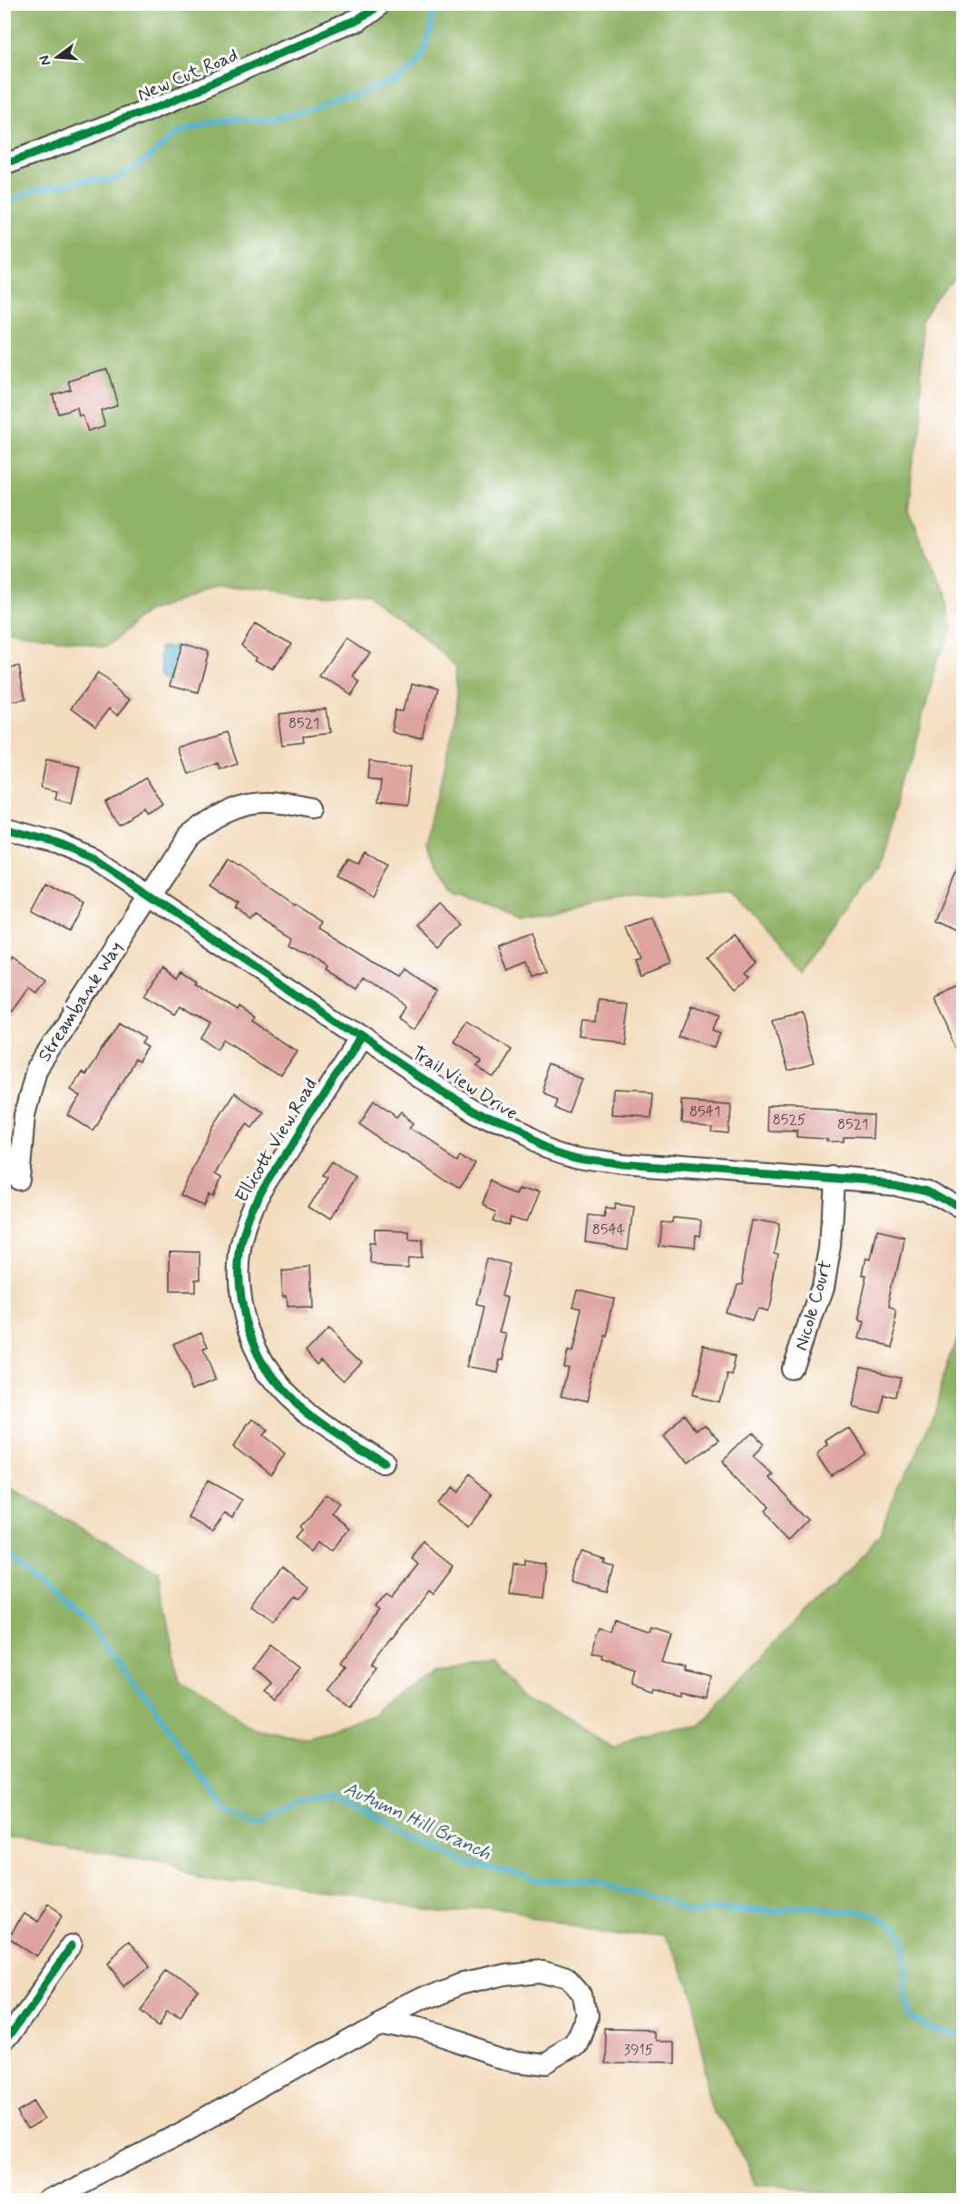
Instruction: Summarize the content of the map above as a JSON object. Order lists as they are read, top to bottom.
{
  "streets": {
    "street": [
      "New Cut Road",
      "Streambank Way",
      "Trail View Drive",
      "Ellicott View Road",
      "Nicole Court"
    ]
  },
  "crossings": [
    ["Streambank Way", "Trail View Drive"],
    ["Trail View Drive", "Ellicott View Road"],
    ["Trail View Drive", "Nicole Court"]
  ],
  "water": ["Autumn Hill Branch"],
  "house_numbers": [
    "8521",
    "8541",
    "8525",
    "8521",
    "8544",
    "3915"
  ],
  "north": "left"
}
